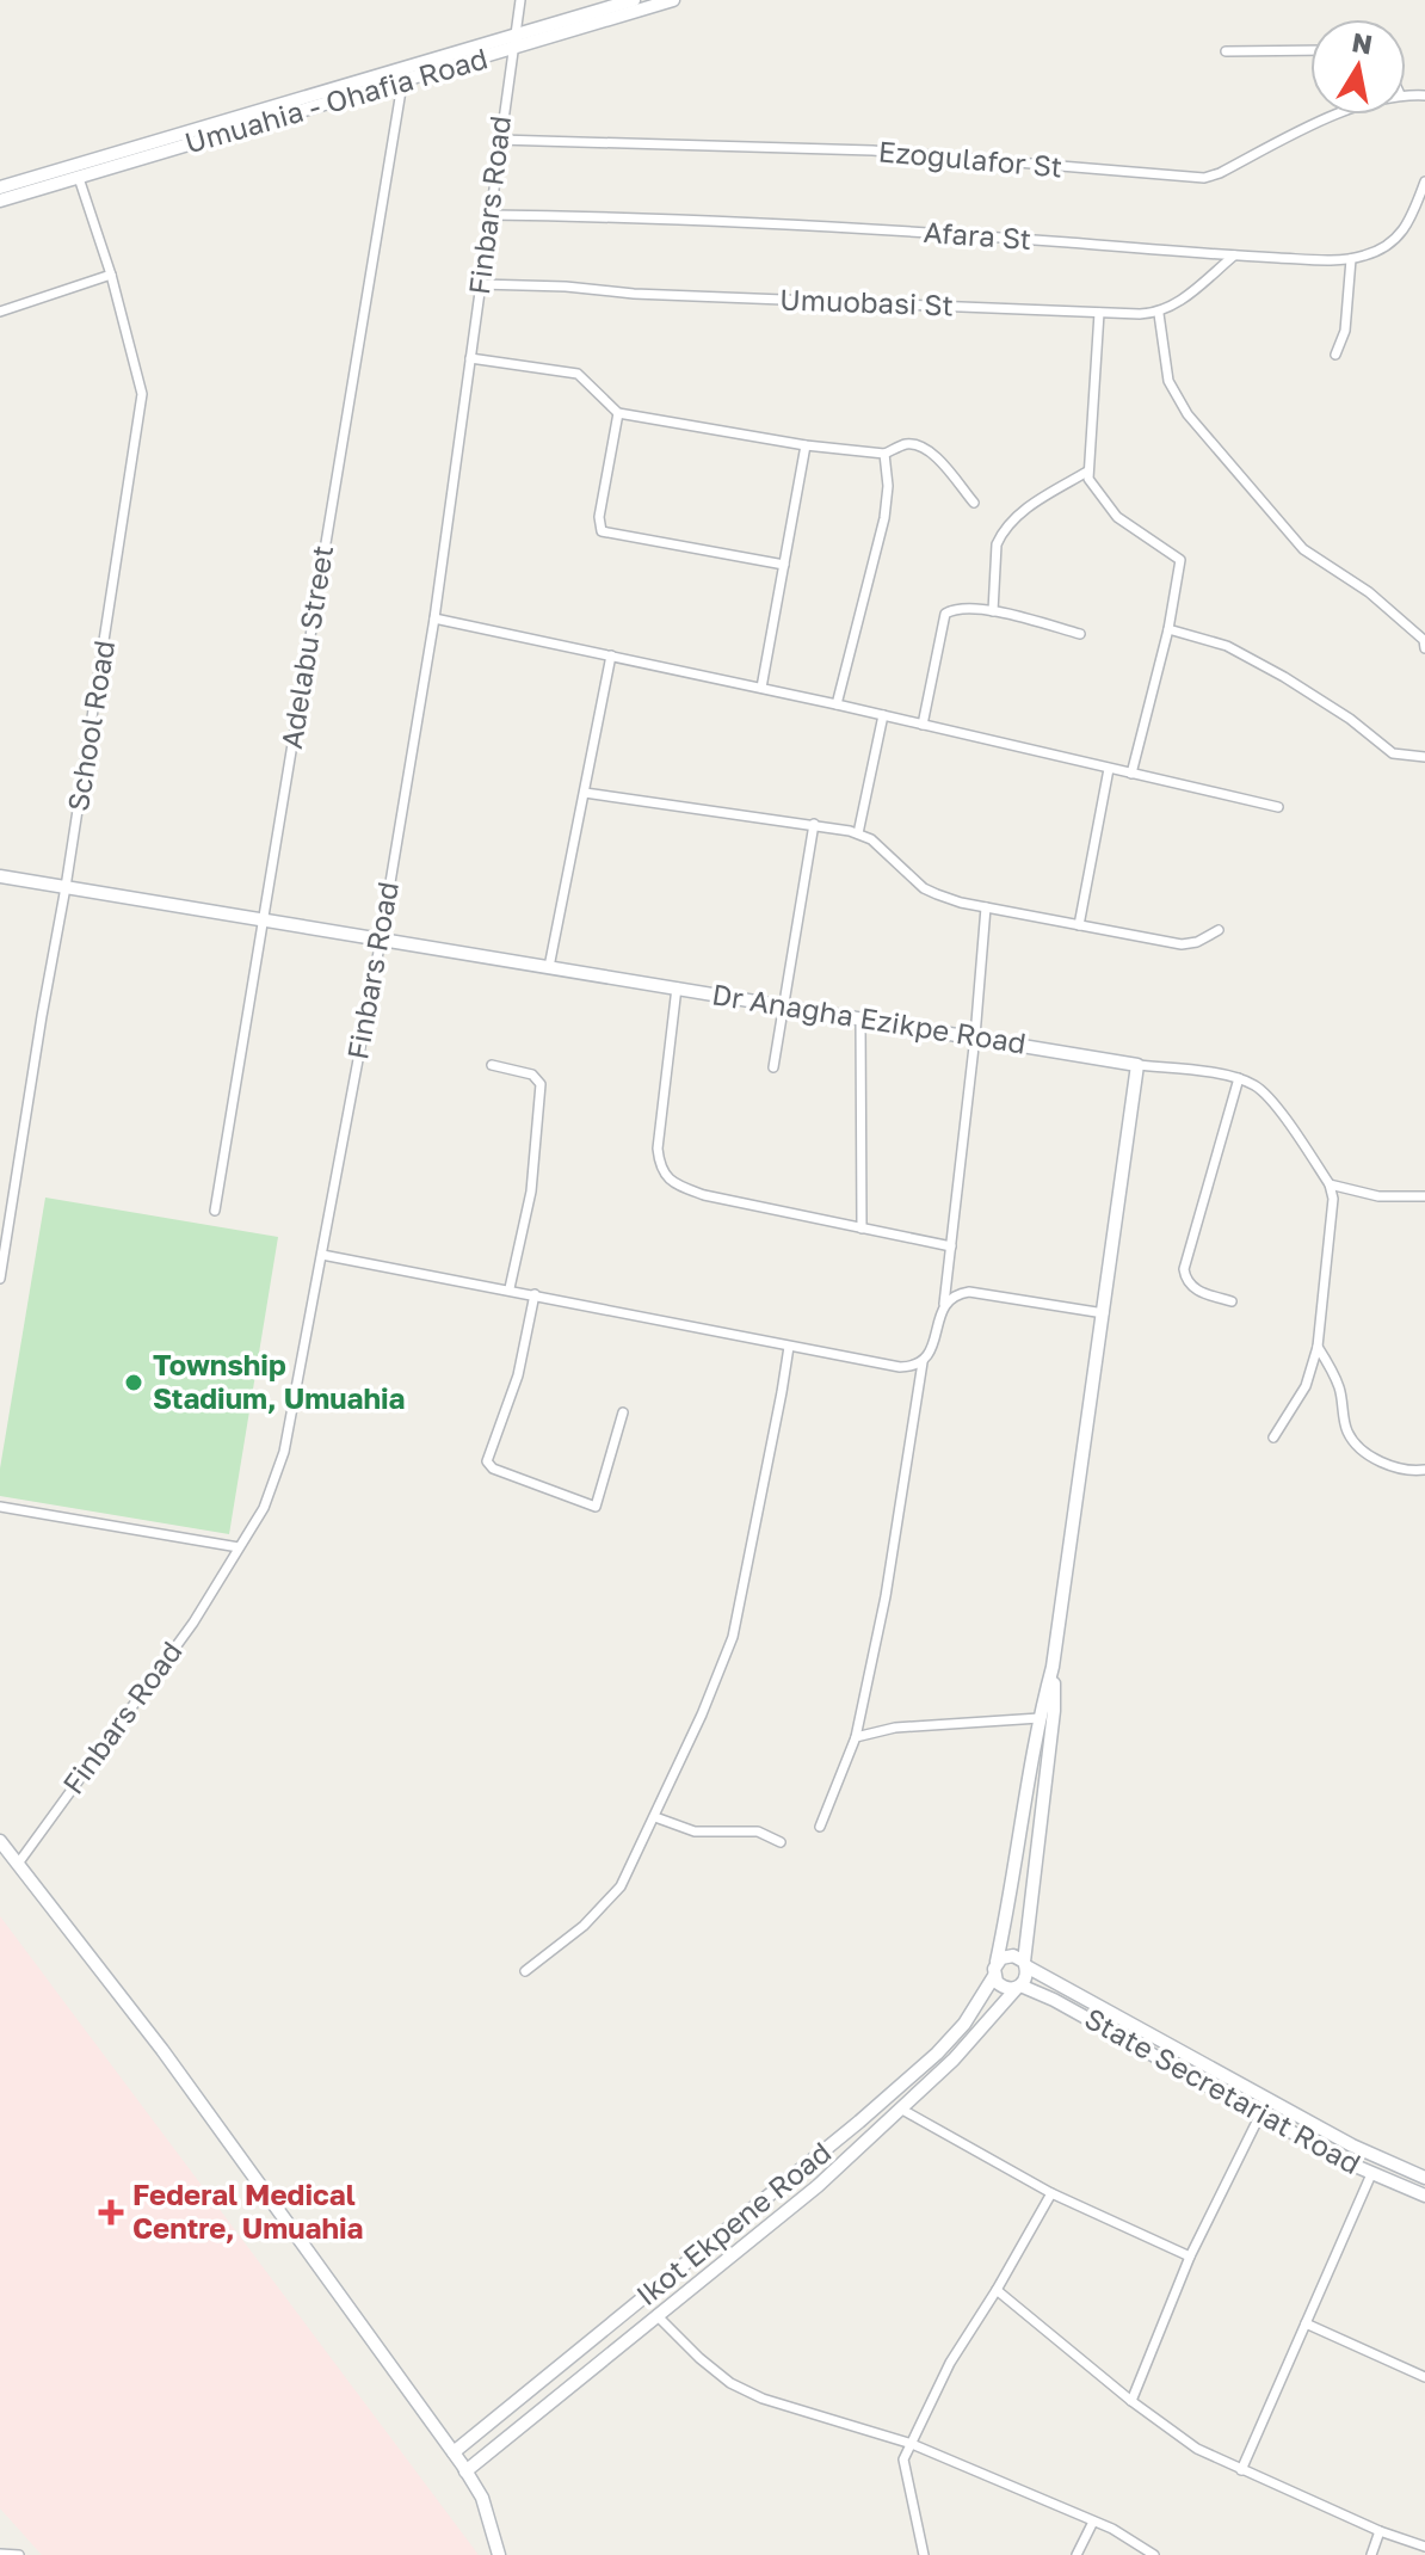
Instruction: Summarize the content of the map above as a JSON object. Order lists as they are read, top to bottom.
{
  "streets": {
    "street": [
      "Umuahia - Ohafia Road",
      "Ezogulafor St",
      "Finbars Road",
      "Afara St",
      "Umuobasi St",
      "Adelabu Street",
      "School Road",
      "Dr Anagha Ezikpe Road",
      "State Secretariat Road",
      "Ikot Ekpene Road"
    ]
  },
  "crossings": [
    ["Umuahia - Ohafia Road", "Finbars Road"],
    ["Umuahia - Ohafia Road", "Adelabu Street"],
    ["Umuahia - Ohafia Road", "School Road"],
    ["Ezogulafor St", "Finbars Road"],
    ["Finbars Road", "Afara St"],
    ["Finbars Road", "Umuobasi St"],
    ["Finbars Road", "Dr Anagha Ezikpe Road"],
    ["Adelabu Street", "Dr Anagha Ezikpe Road"],
    ["School Road", "Dr Anagha Ezikpe Road"],
    ["State Secretariat Road", "Ikot Ekpene Road"]
  ],
  "places": {
    "other": ["Township Stadium, Umuahia"],
    "health": ["Federal Medical Centre, Umuahia"]
  },
  "north": "top"
}
